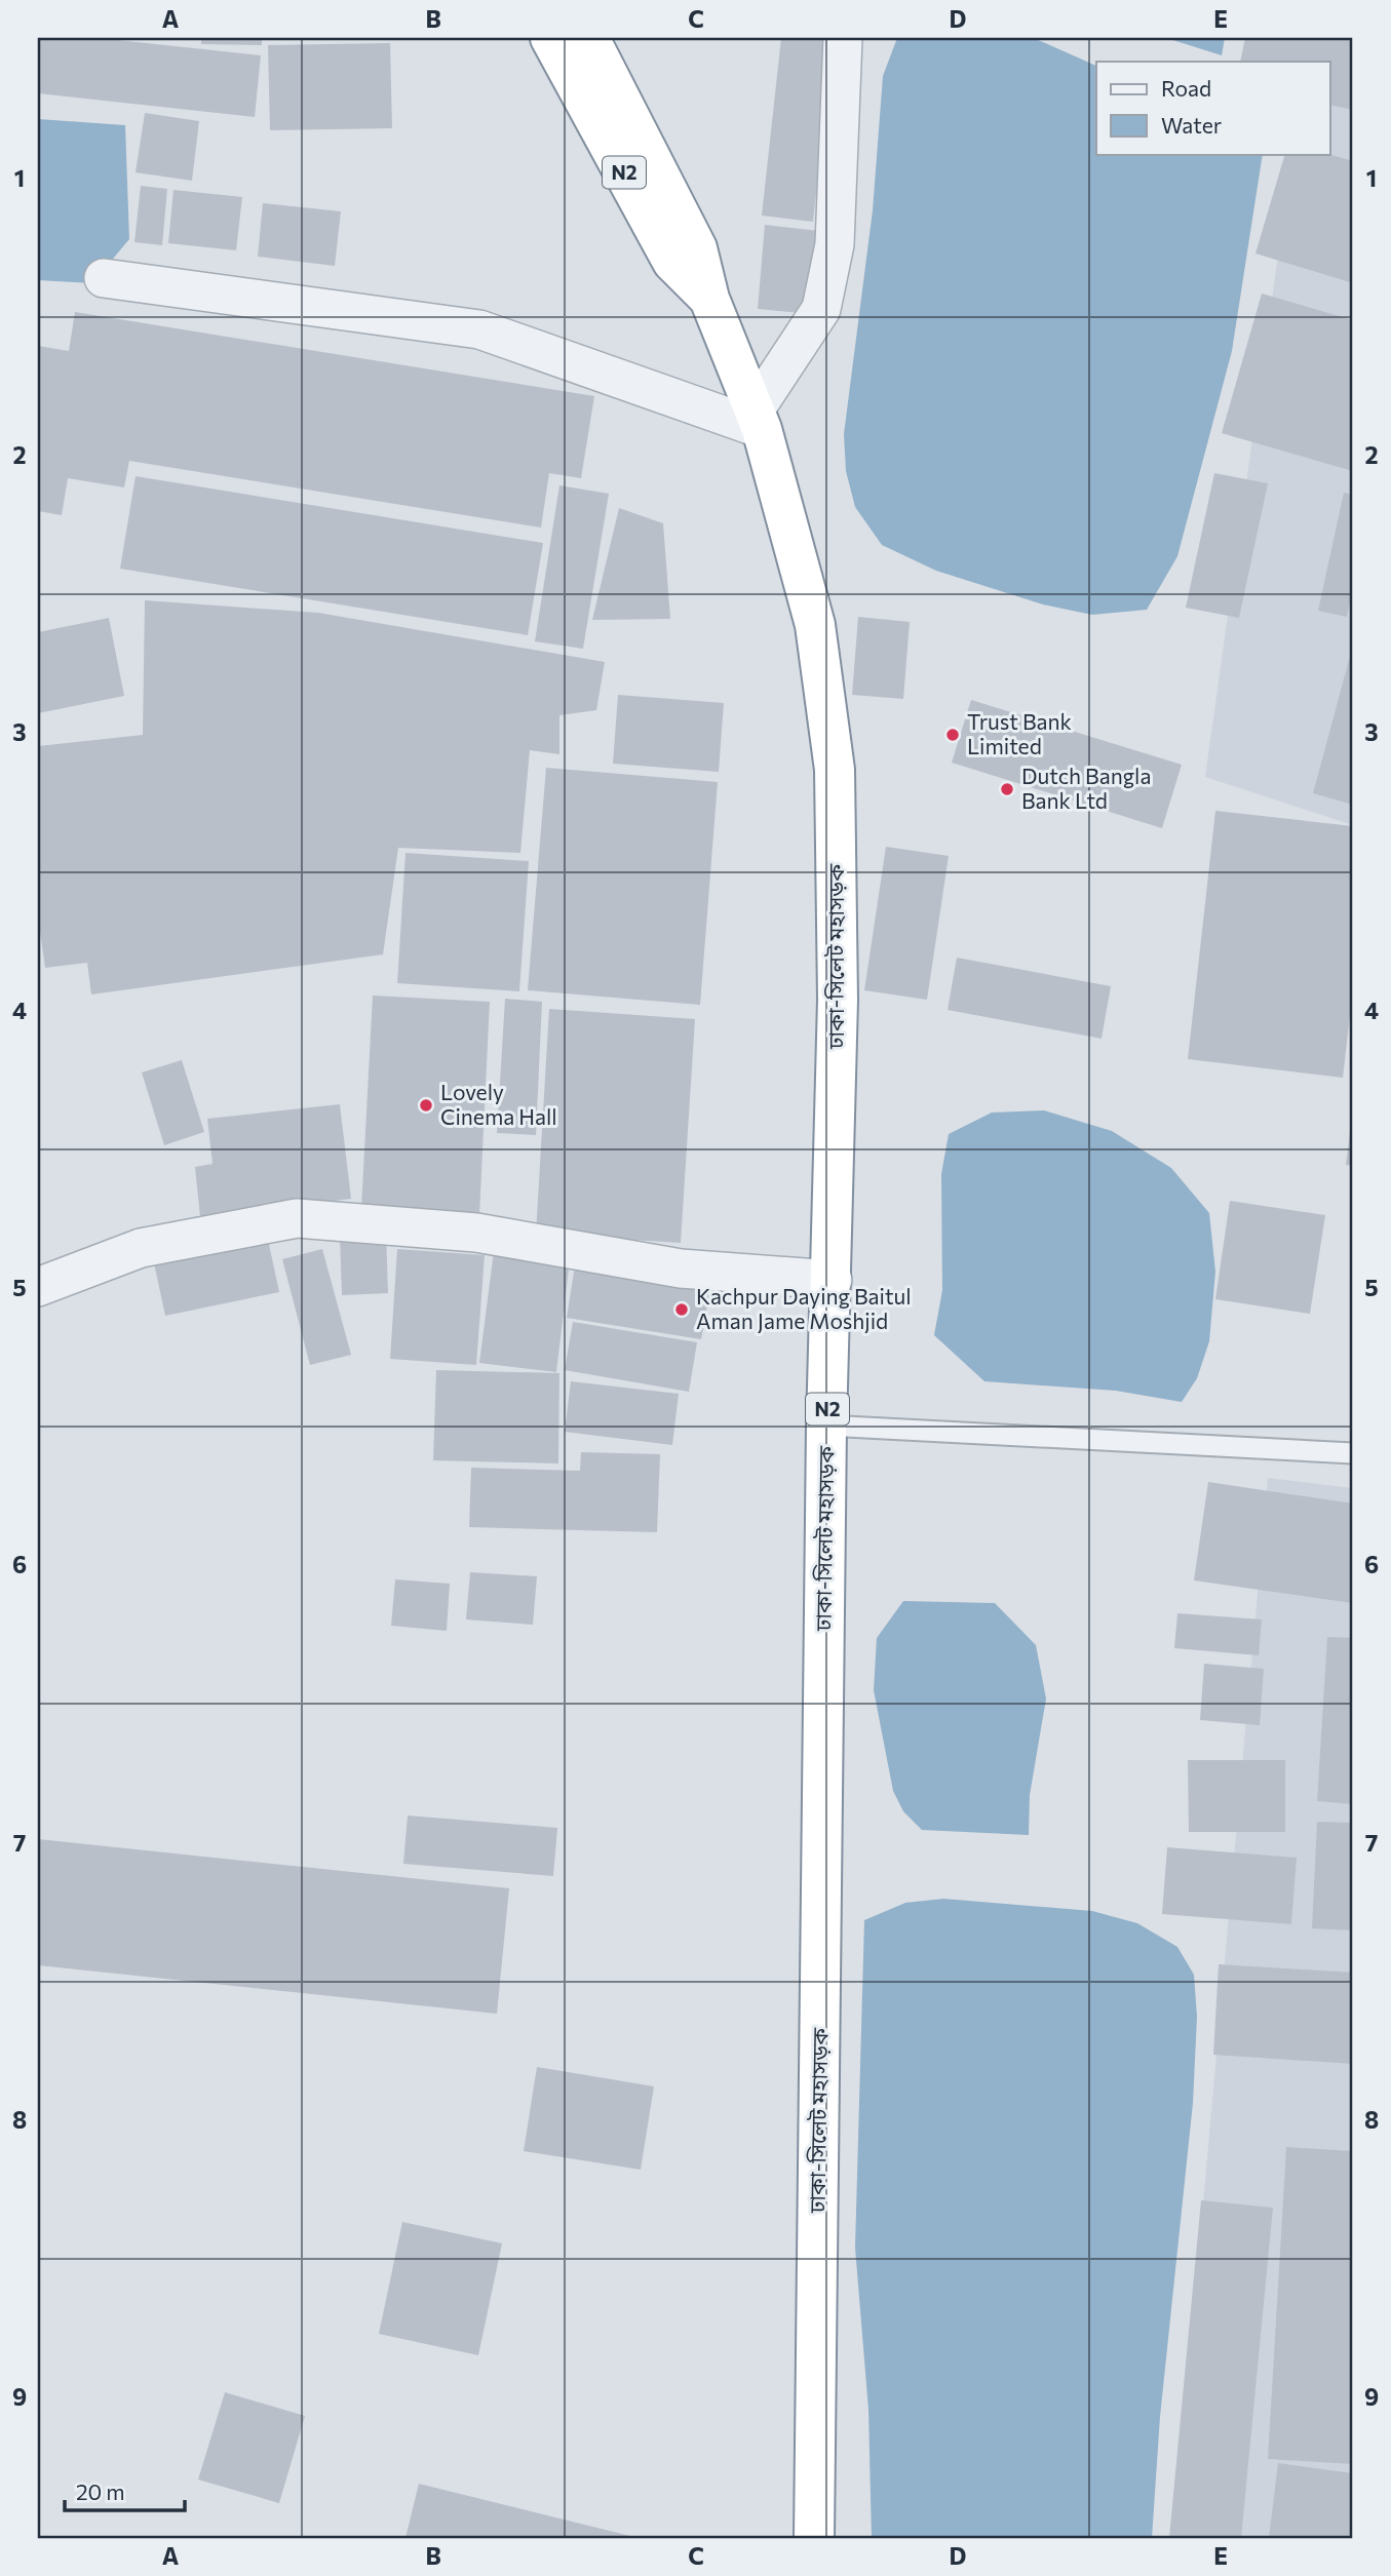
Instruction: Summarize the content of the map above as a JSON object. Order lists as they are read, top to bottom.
{
  "streets": {
    "highway": ["N2", "ঢাকা-সিলেট মহাসড়ক"]
  },
  "places": [
    "Trust Bank Limited",
    "Dutch Bangla Bank Ltd",
    "Lovely Cinema Hall",
    "Kachpur Daying Baitul Aman Jame Moshjid"
  ],
  "legend": ["Road", "Water"],
  "scale_bar": "20 m",
  "grid": {
    "columns": [
      "A",
      "B",
      "C",
      "D",
      "E"
    ],
    "rows": [
      "1",
      "2",
      "3",
      "4",
      "5",
      "6",
      "7",
      "8",
      "9"
    ]
  }
}
